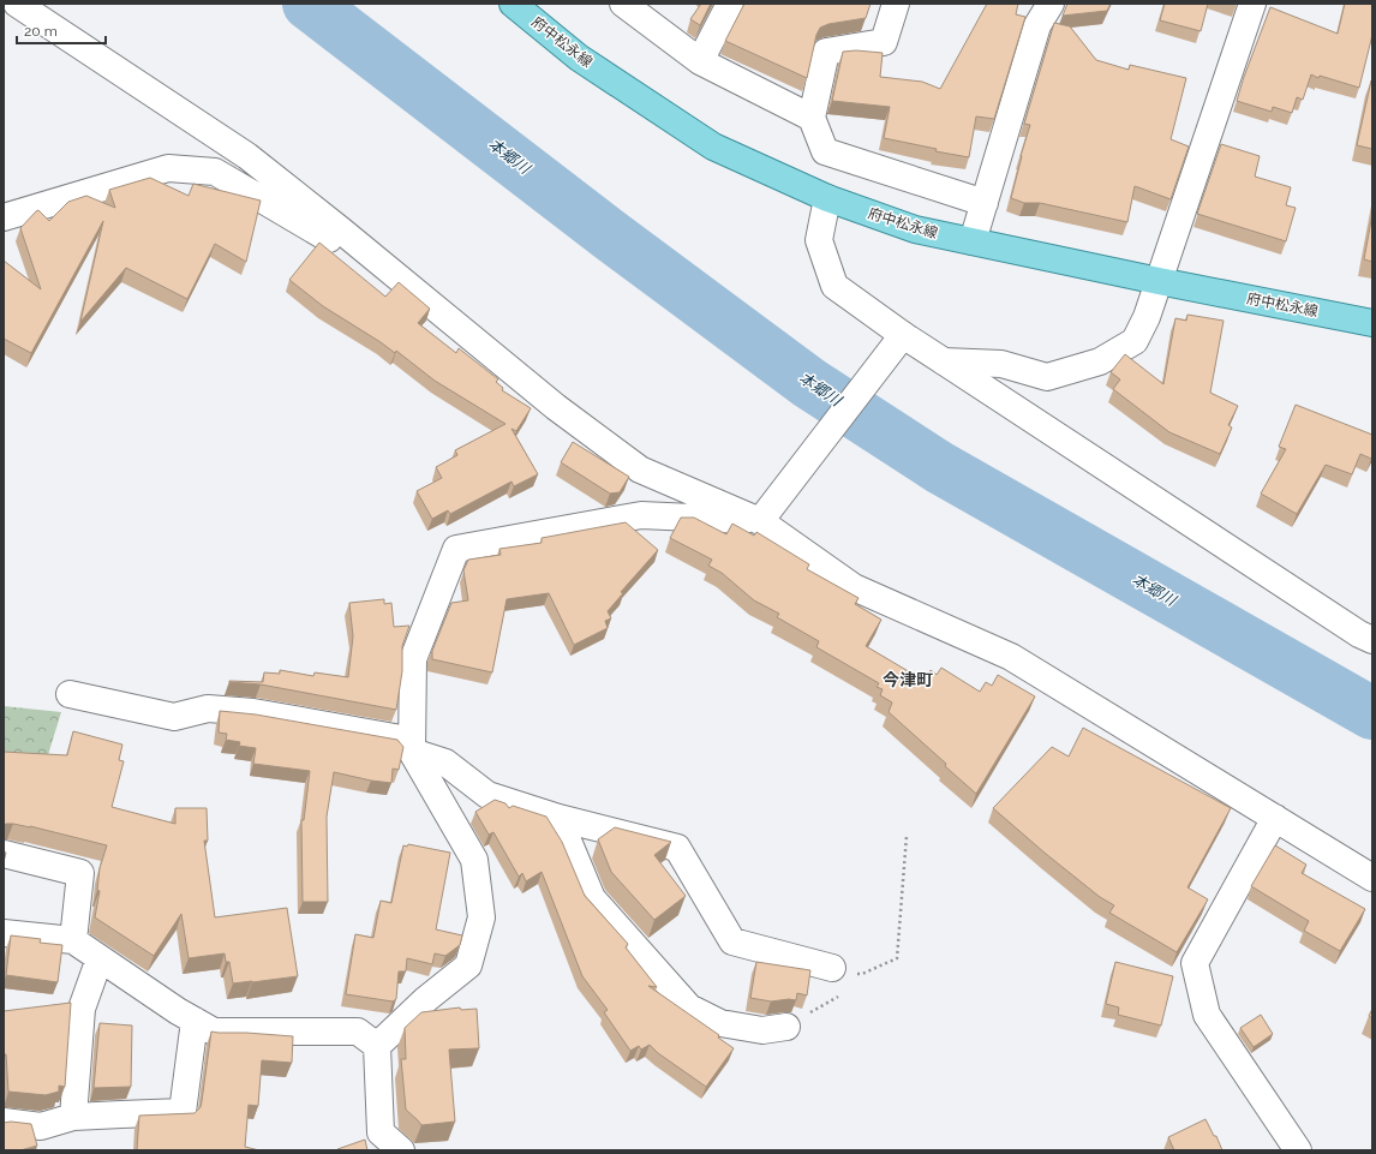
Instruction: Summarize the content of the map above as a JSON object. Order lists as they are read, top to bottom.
{
  "streets": {
    "main road": ["府中松永線"]
  },
  "districts": ["今津町"],
  "water": ["本郷川"],
  "scale_bar": "20 m"
}
